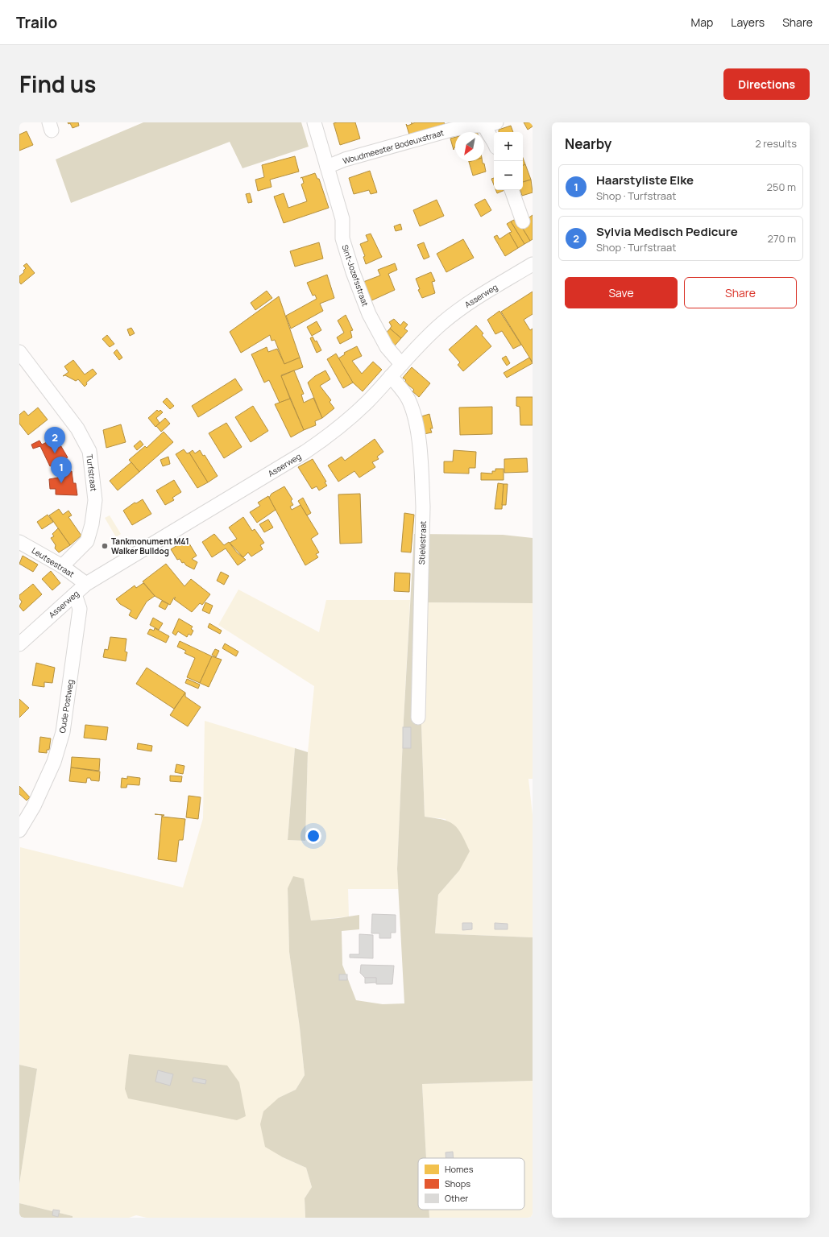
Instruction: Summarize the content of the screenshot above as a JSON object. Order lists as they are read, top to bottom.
{
  "streets": {
    "street": [
      "Woudmeester Bodeuxstraat",
      "Sint-Jozefsstraat",
      "Asserweg",
      "Turfstraat",
      "Stielestraat",
      "Leutsestraat",
      "Oude Postweg"
    ]
  },
  "crossings": [
    ["Woudmeester Bodeuxstraat", "Sint-Jozefsstraat"],
    ["Sint-Jozefsstraat", "Asserweg"],
    ["Asserweg", "Stielestraat"],
    ["Asserweg", "Leutsestraat"],
    ["Asserweg", "Oude Postweg"],
    ["Turfstraat", "Leutsestraat"]
  ],
  "places": ["Tankmonument M41 Walker Bulldog"],
  "legend": ["Homes", "Shops", "Other"],
  "north": "bottom left",
  "page": {
    "header": "Trailo",
    "nav": ["Map", "Layers", "Share"],
    "title": "Find us",
    "buttons": [
      "Directions",
      ["Save", "Share"]
    ],
    "heading": ["Nearby", "2 results"],
    "map_buttons": ["+", "−"],
    "list": [
      {
        "mark": "1",
        "name": "Haarstyliste Elke",
        "note": "Shop · Turfstraat",
        "value": "250 m"
      },
      {
        "mark": "2",
        "name": "Sylvia Medisch Pedicure",
        "note": "Shop · Turfstraat",
        "value": "270 m"
      }
    ],
    "pins": ["2", "1"]
  }
}
